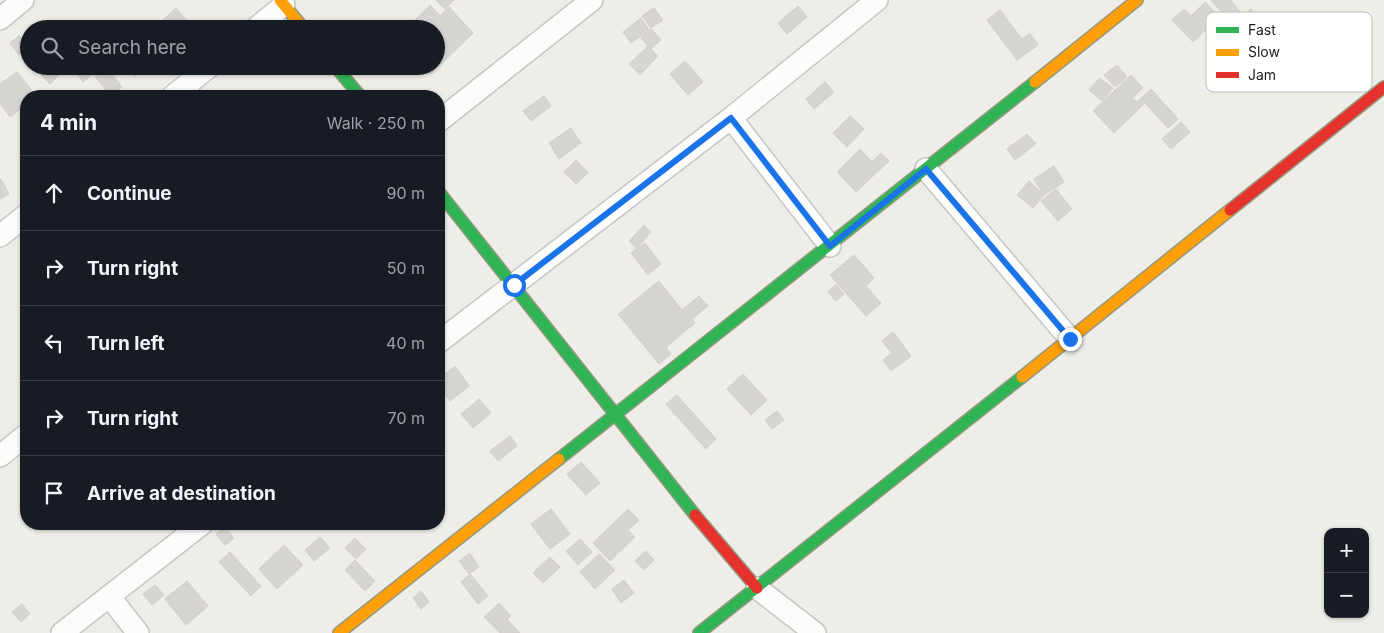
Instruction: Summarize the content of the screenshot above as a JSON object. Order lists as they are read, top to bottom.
{
  "legend": ["Fast", "Slow", "Jam"],
  "page": {
    "search": "Search here",
    "heading": ["4 min", "Walk · 250 m"],
    "list": [
      ["Continue", "90 m"],
      ["Turn right", "50 m"],
      ["Turn left", "40 m"],
      ["Turn right", "70 m"],
      "Arrive at destination"
    ],
    "map_buttons": ["+", "−"]
  }
}
